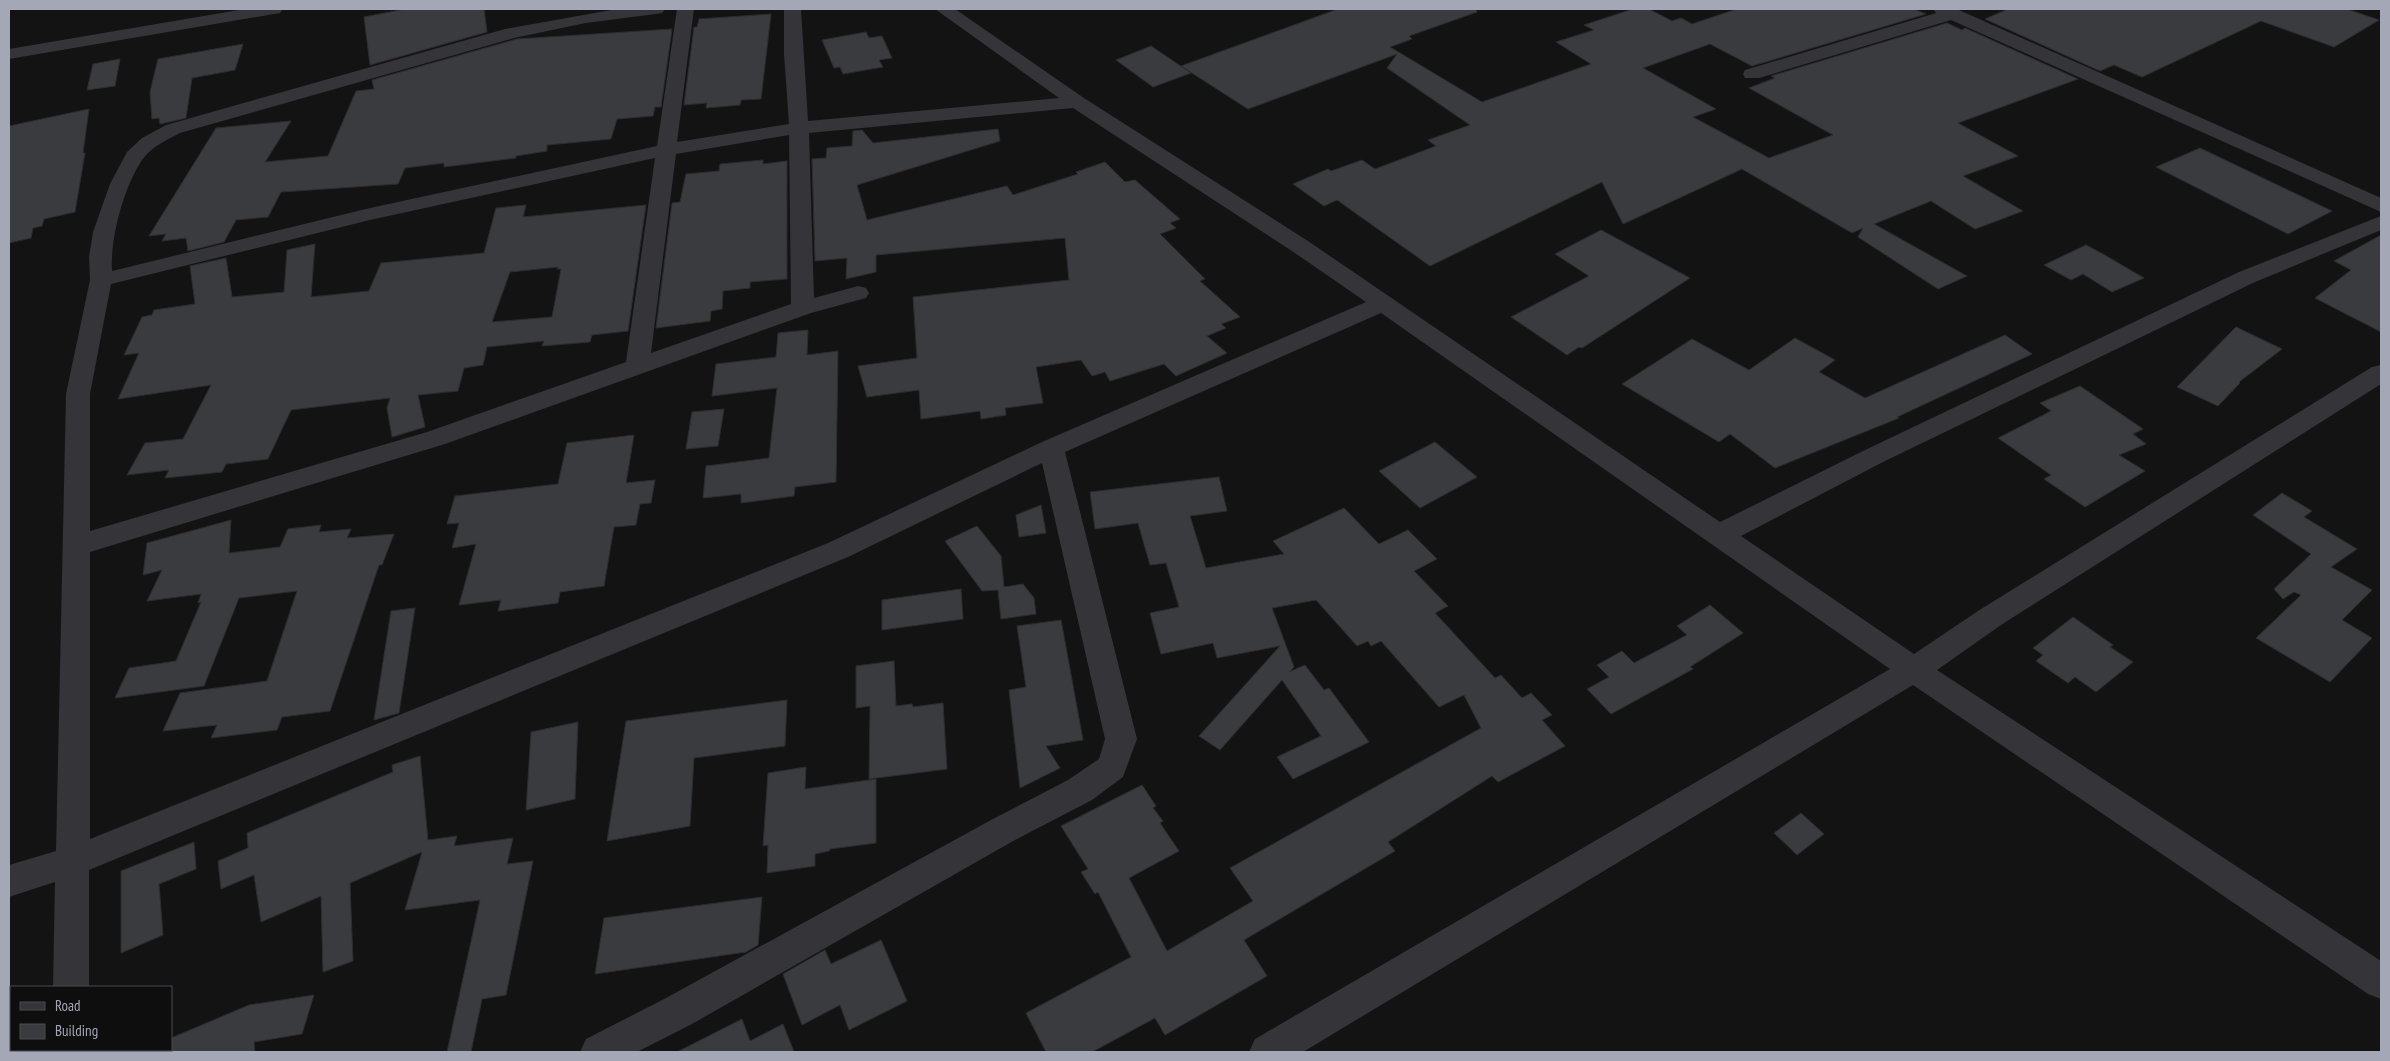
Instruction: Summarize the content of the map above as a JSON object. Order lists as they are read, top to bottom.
{
  "legend": ["Road", "Building"]
}
